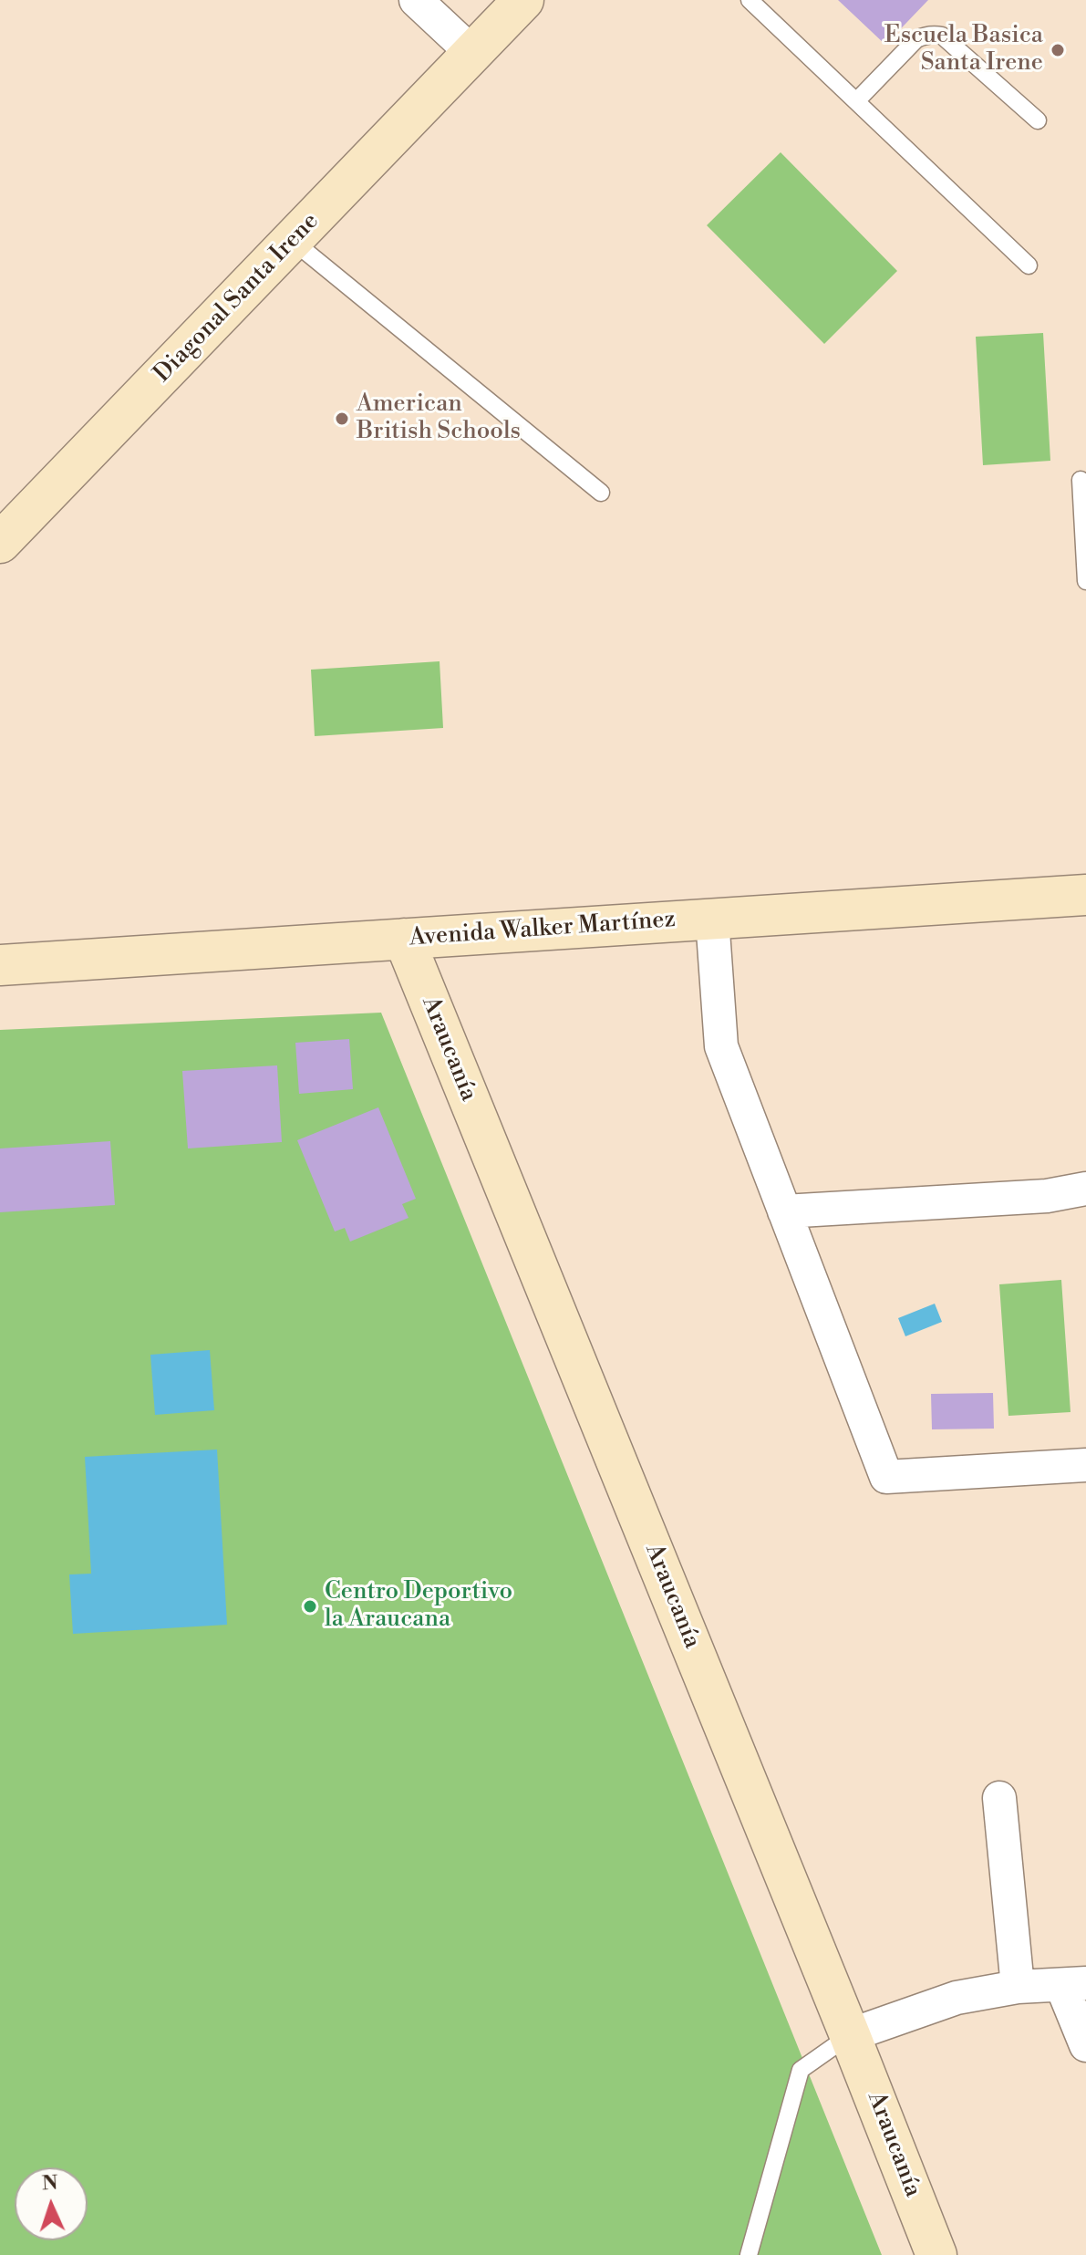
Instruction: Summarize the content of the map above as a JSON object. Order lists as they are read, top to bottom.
{
  "streets": {
    "street": ["Diagonal Santa Irene", "Avenida Walker Martínez", "Araucanía"]
  },
  "crossings": [
    ["Avenida Walker Martínez", "Araucanía"]
  ],
  "places": ["Escuela Basica Santa Irene", "American British Schools", "Centro Deportivo la Araucana"],
  "north": "top"
}
